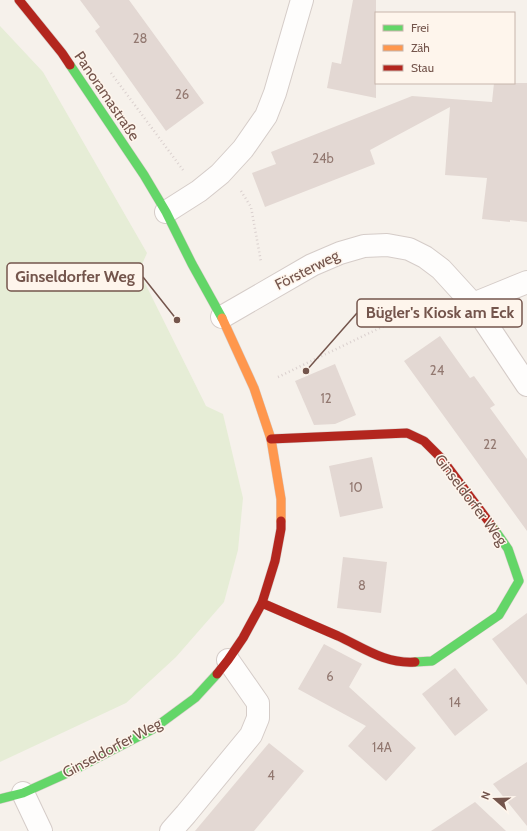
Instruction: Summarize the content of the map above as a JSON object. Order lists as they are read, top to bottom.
{
  "streets": {
    "main road": ["Panoramastraße", "Ginseldorfer Weg"],
    "street": ["Försterweg"]
  },
  "crossings": [
    ["Panoramastraße", "Ginseldorfer Weg"],
    ["Försterweg", "Ginseldorfer Weg"]
  ],
  "places": ["Ginseldorfer Weg", "Bügler's Kiosk am Eck"],
  "house_numbers": [
    "28",
    "26",
    "24b",
    "24",
    "12",
    "22",
    "10",
    "8",
    "6",
    "14",
    "14A",
    "4"
  ],
  "legend": ["Frei", "Zäh", "Stau"],
  "north": "left"
}
